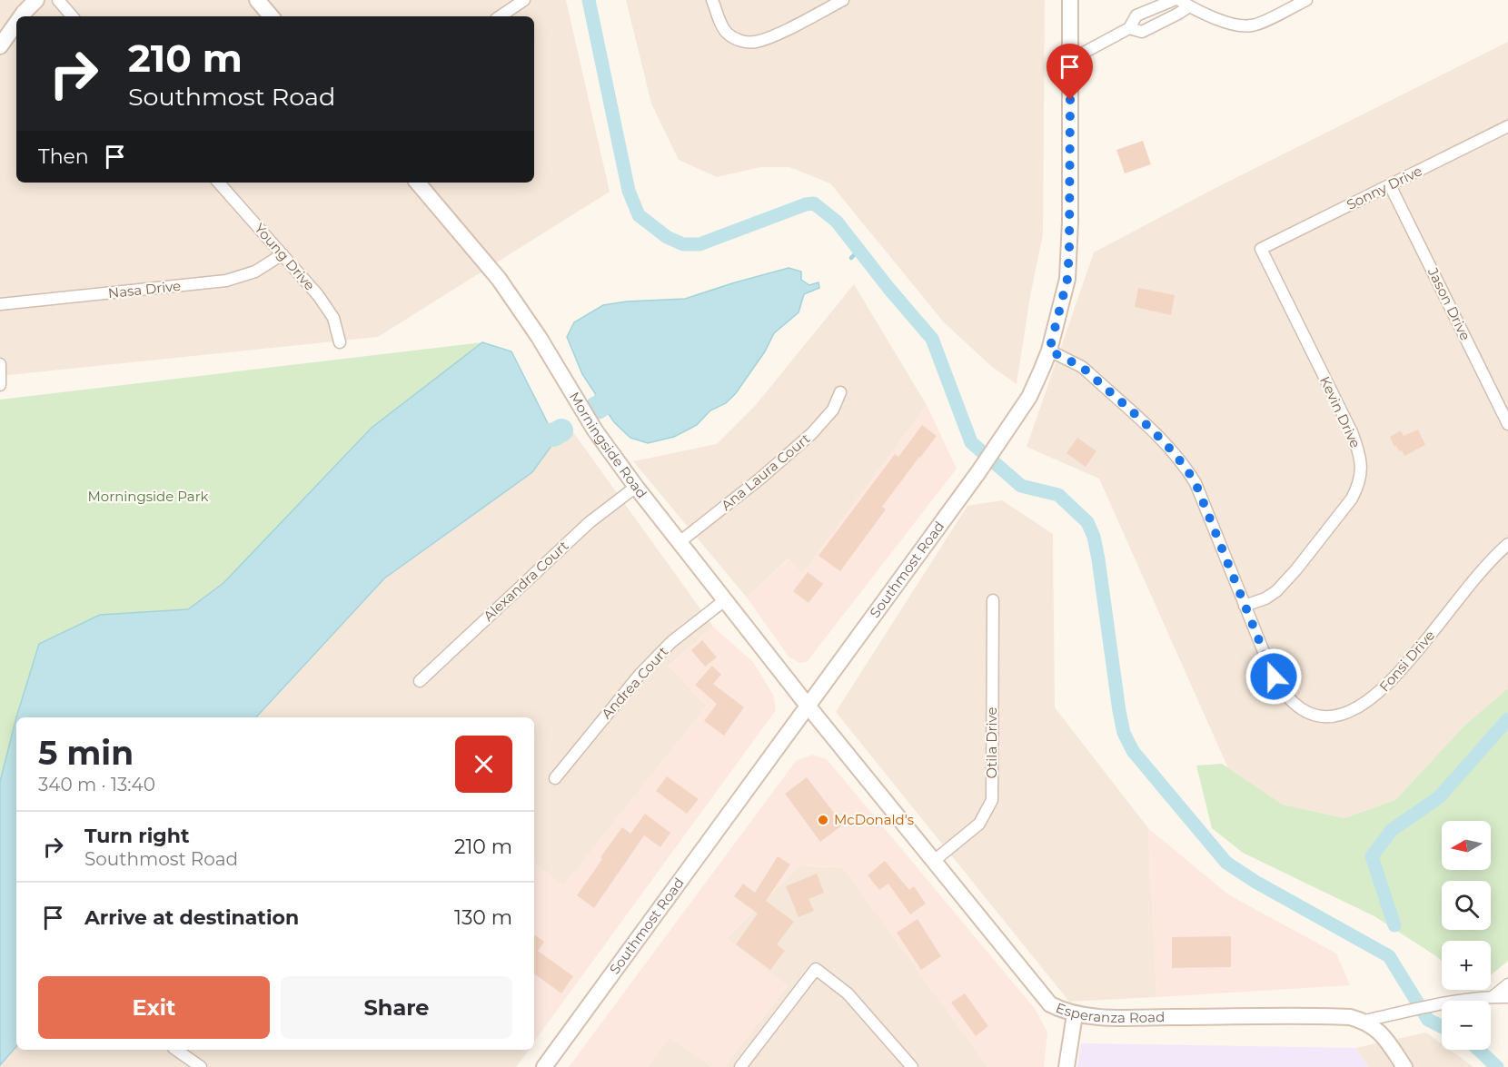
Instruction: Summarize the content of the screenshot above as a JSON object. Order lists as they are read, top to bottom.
{
  "streets": {
    "street": [
      "Sonny Drive",
      "Young Drive",
      "Nasa Drive",
      "Jason Drive",
      "Kevin Drive",
      "Morningside Road",
      "Ana Laura Court",
      "Southmost Road",
      "Alexandra Court",
      "Fonsi Drive",
      "Andrea Court",
      "Otila Drive",
      "Esperanza Road"
    ]
  },
  "crossings": [
    ["Sonny Drive", "Jason Drive"],
    ["Sonny Drive", "Kevin Drive"],
    ["Young Drive", "Nasa Drive"],
    ["Kevin Drive", "Fonsi Drive"],
    ["Morningside Road", "Ana Laura Court"],
    ["Morningside Road", "Southmost Road"],
    ["Morningside Road", "Alexandra Court"],
    ["Morningside Road", "Andrea Court"],
    ["Morningside Road", "Esperanza Road"],
    ["Southmost Road", "Fonsi Drive"],
    ["Southmost Road", "Esperanza Road"],
    ["Otila Drive", "Esperanza Road"]
  ],
  "parks": ["Morningside Park"],
  "places": ["McDonald's"],
  "north": "left",
  "page": {
    "turn": ["210 m", "Southmost Road"],
    "then": "Then",
    "heading": ["5 min", "340 m · 13:40"],
    "list": [
      {
        "name": "Turn right",
        "note": "Southmost Road",
        "value": "210 m"
      },
      {
        "name": "Arrive at destination",
        "value": "130 m"
      }
    ],
    "map_buttons": ["+", "−"],
    "buttons": ["Exit", "Share"]
  }
}
